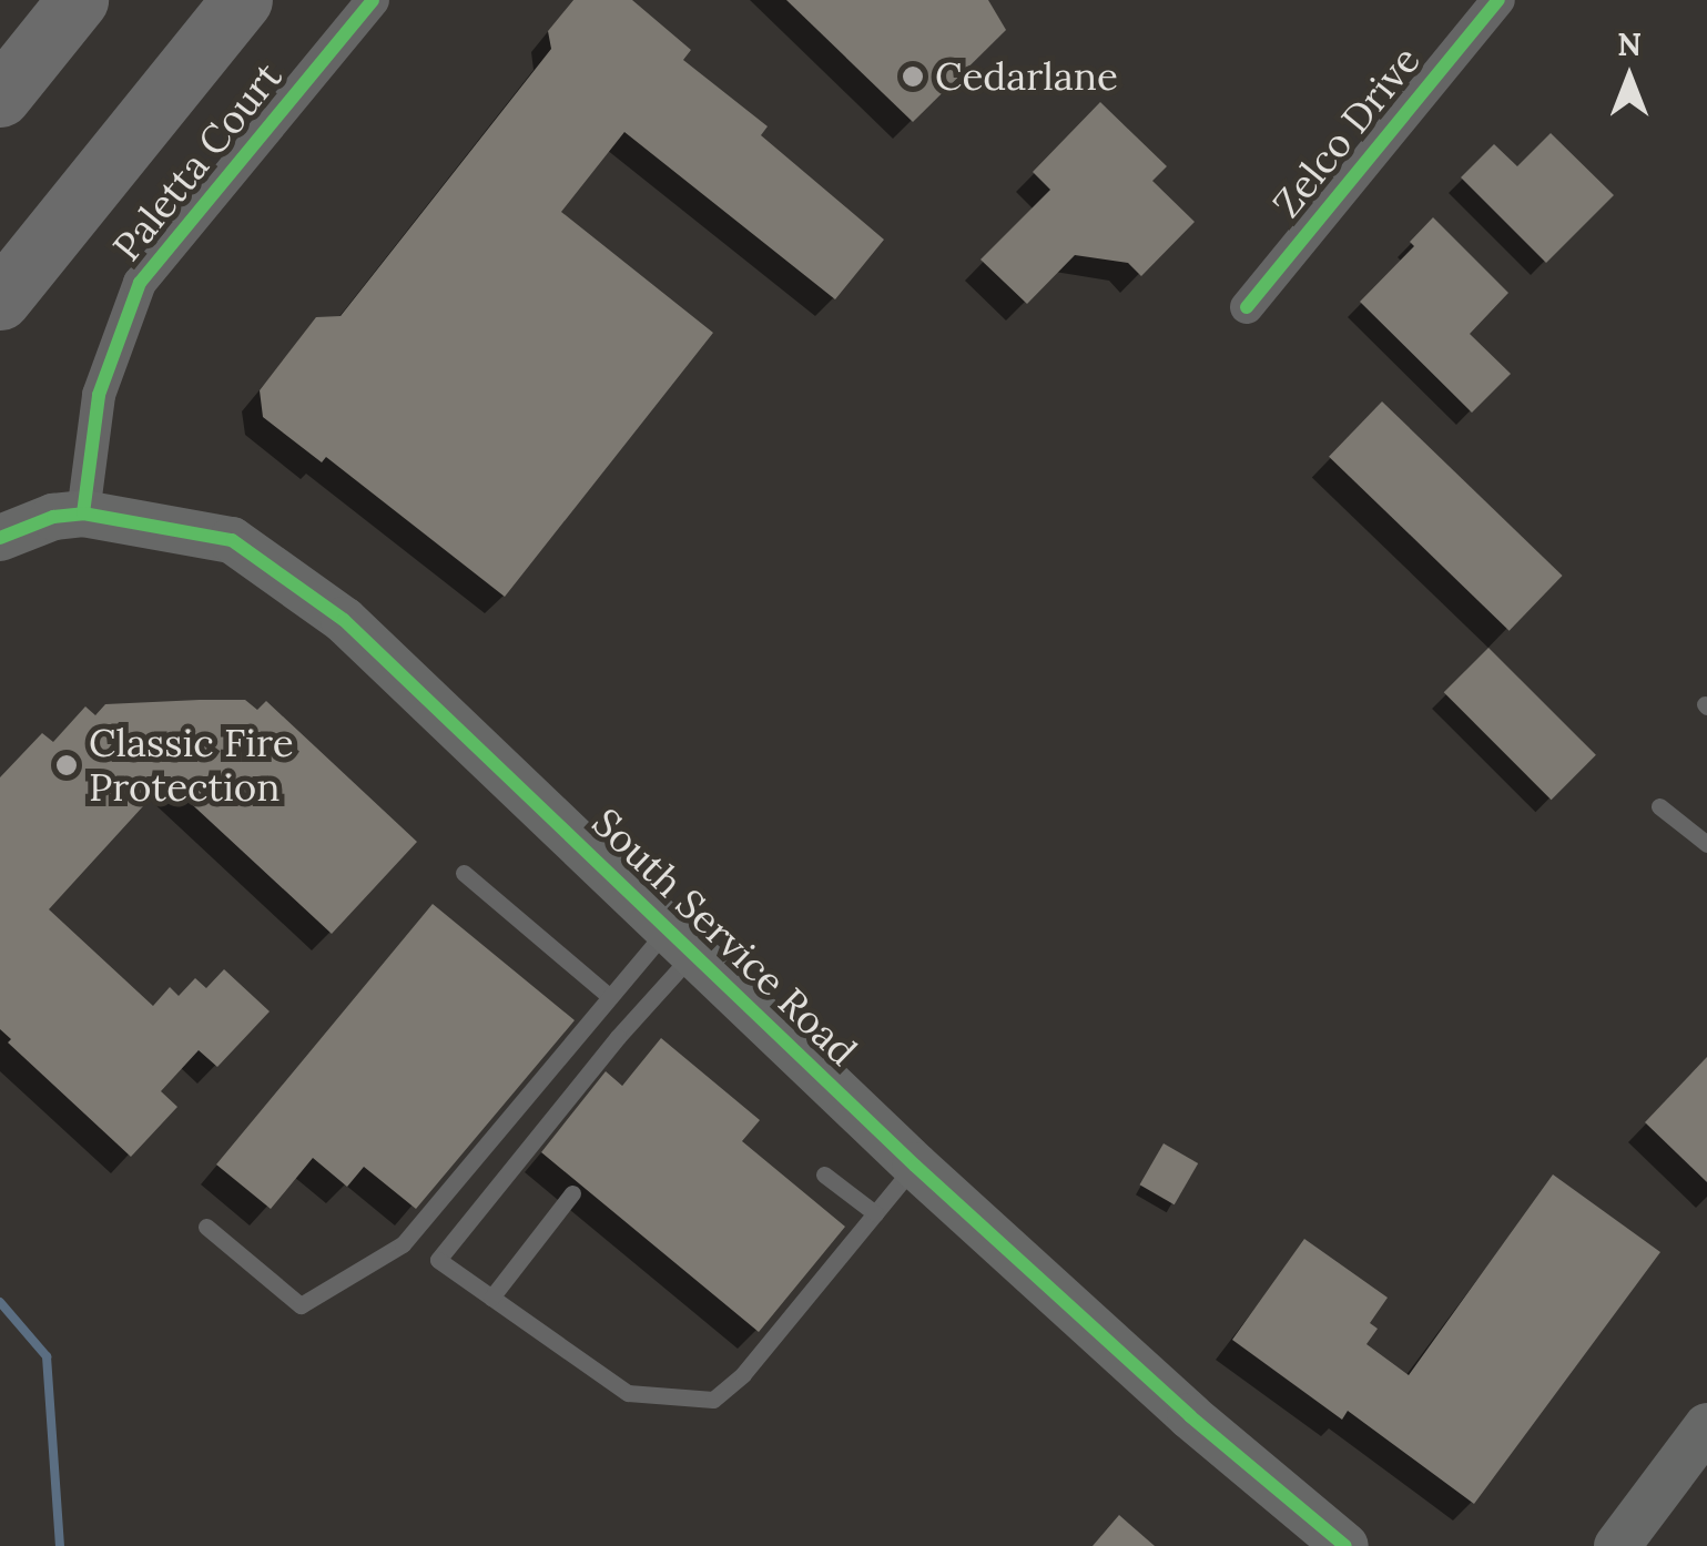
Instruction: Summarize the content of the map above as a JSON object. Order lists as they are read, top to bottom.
{
  "streets": {
    "street": ["Zelco Drive", "Paletta Court", "South Service Road"]
  },
  "crossings": [
    ["Paletta Court", "South Service Road"]
  ],
  "places": ["Cedarlane", "Classic Fire Protection"],
  "north": "top"
}
